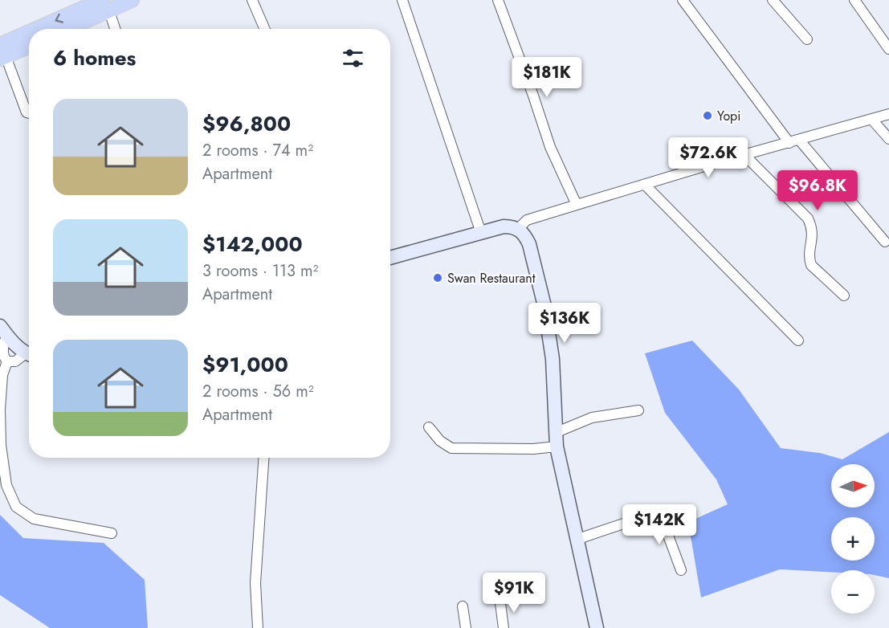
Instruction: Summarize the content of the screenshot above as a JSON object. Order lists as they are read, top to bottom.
{
  "places": ["Yopi", "Swan Restaurant"],
  "north": "right",
  "page": {
    "heading": "6 homes",
    "price": [
      "$181K",
      "$72.6K",
      "$96.8K",
      "$136K",
      "$142K",
      "$91K"
    ],
    "list": [
      {
        "name": "$96,800",
        "note": "2 rooms · 74 m² · Apartment"
      },
      {
        "name": "$142,000",
        "note": "3 rooms · 113 m² · Apartment"
      },
      {
        "name": "$91,000",
        "note": "2 rooms · 56 m² · Apartment"
      }
    ],
    "map_buttons": ["+", "−"]
  }
}
